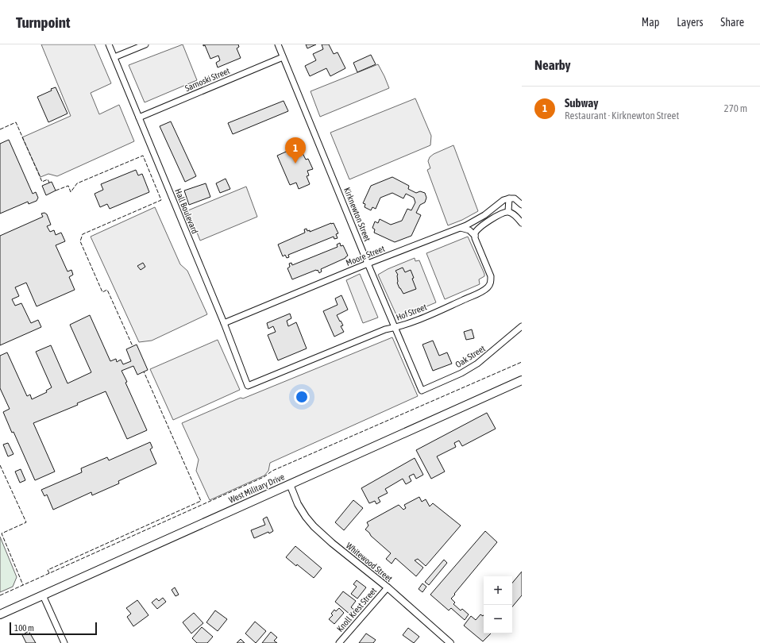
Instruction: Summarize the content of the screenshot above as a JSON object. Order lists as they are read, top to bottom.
{
  "streets": {
    "main road": ["West Military Drive"],
    "street": [
      "Sarnoski Street",
      "Hall Boulevard",
      "Kirknewton Street",
      "Moore Street",
      "Hof Street",
      "Oak Street",
      "Whitewood Street",
      "Knoll Krest Street"
    ]
  },
  "crossings": [
    ["Sarnoski Street", "Hall Boulevard"],
    ["Sarnoski Street", "Kirknewton Street"],
    ["Hall Boulevard", "Moore Street"],
    ["Hall Boulevard", "Hof Street"],
    ["Kirknewton Street", "Moore Street"],
    ["Kirknewton Street", "Hof Street"],
    ["Kirknewton Street", "Oak Street"],
    ["West Military Drive", "Whitewood Street"],
    ["Whitewood Street", "Knoll Krest Street"]
  ],
  "scale_bar": "100 m",
  "page": {
    "header": "Turnpoint",
    "nav": ["Map", "Layers", "Share"],
    "heading": "Nearby",
    "list": [
      {
        "mark": "1",
        "name": "Subway",
        "note": "Restaurant · Kirknewton Street",
        "value": "270 m"
      }
    ],
    "pins": "1",
    "map_buttons": ["+", "−"],
    "scale": "100 m"
  }
}
